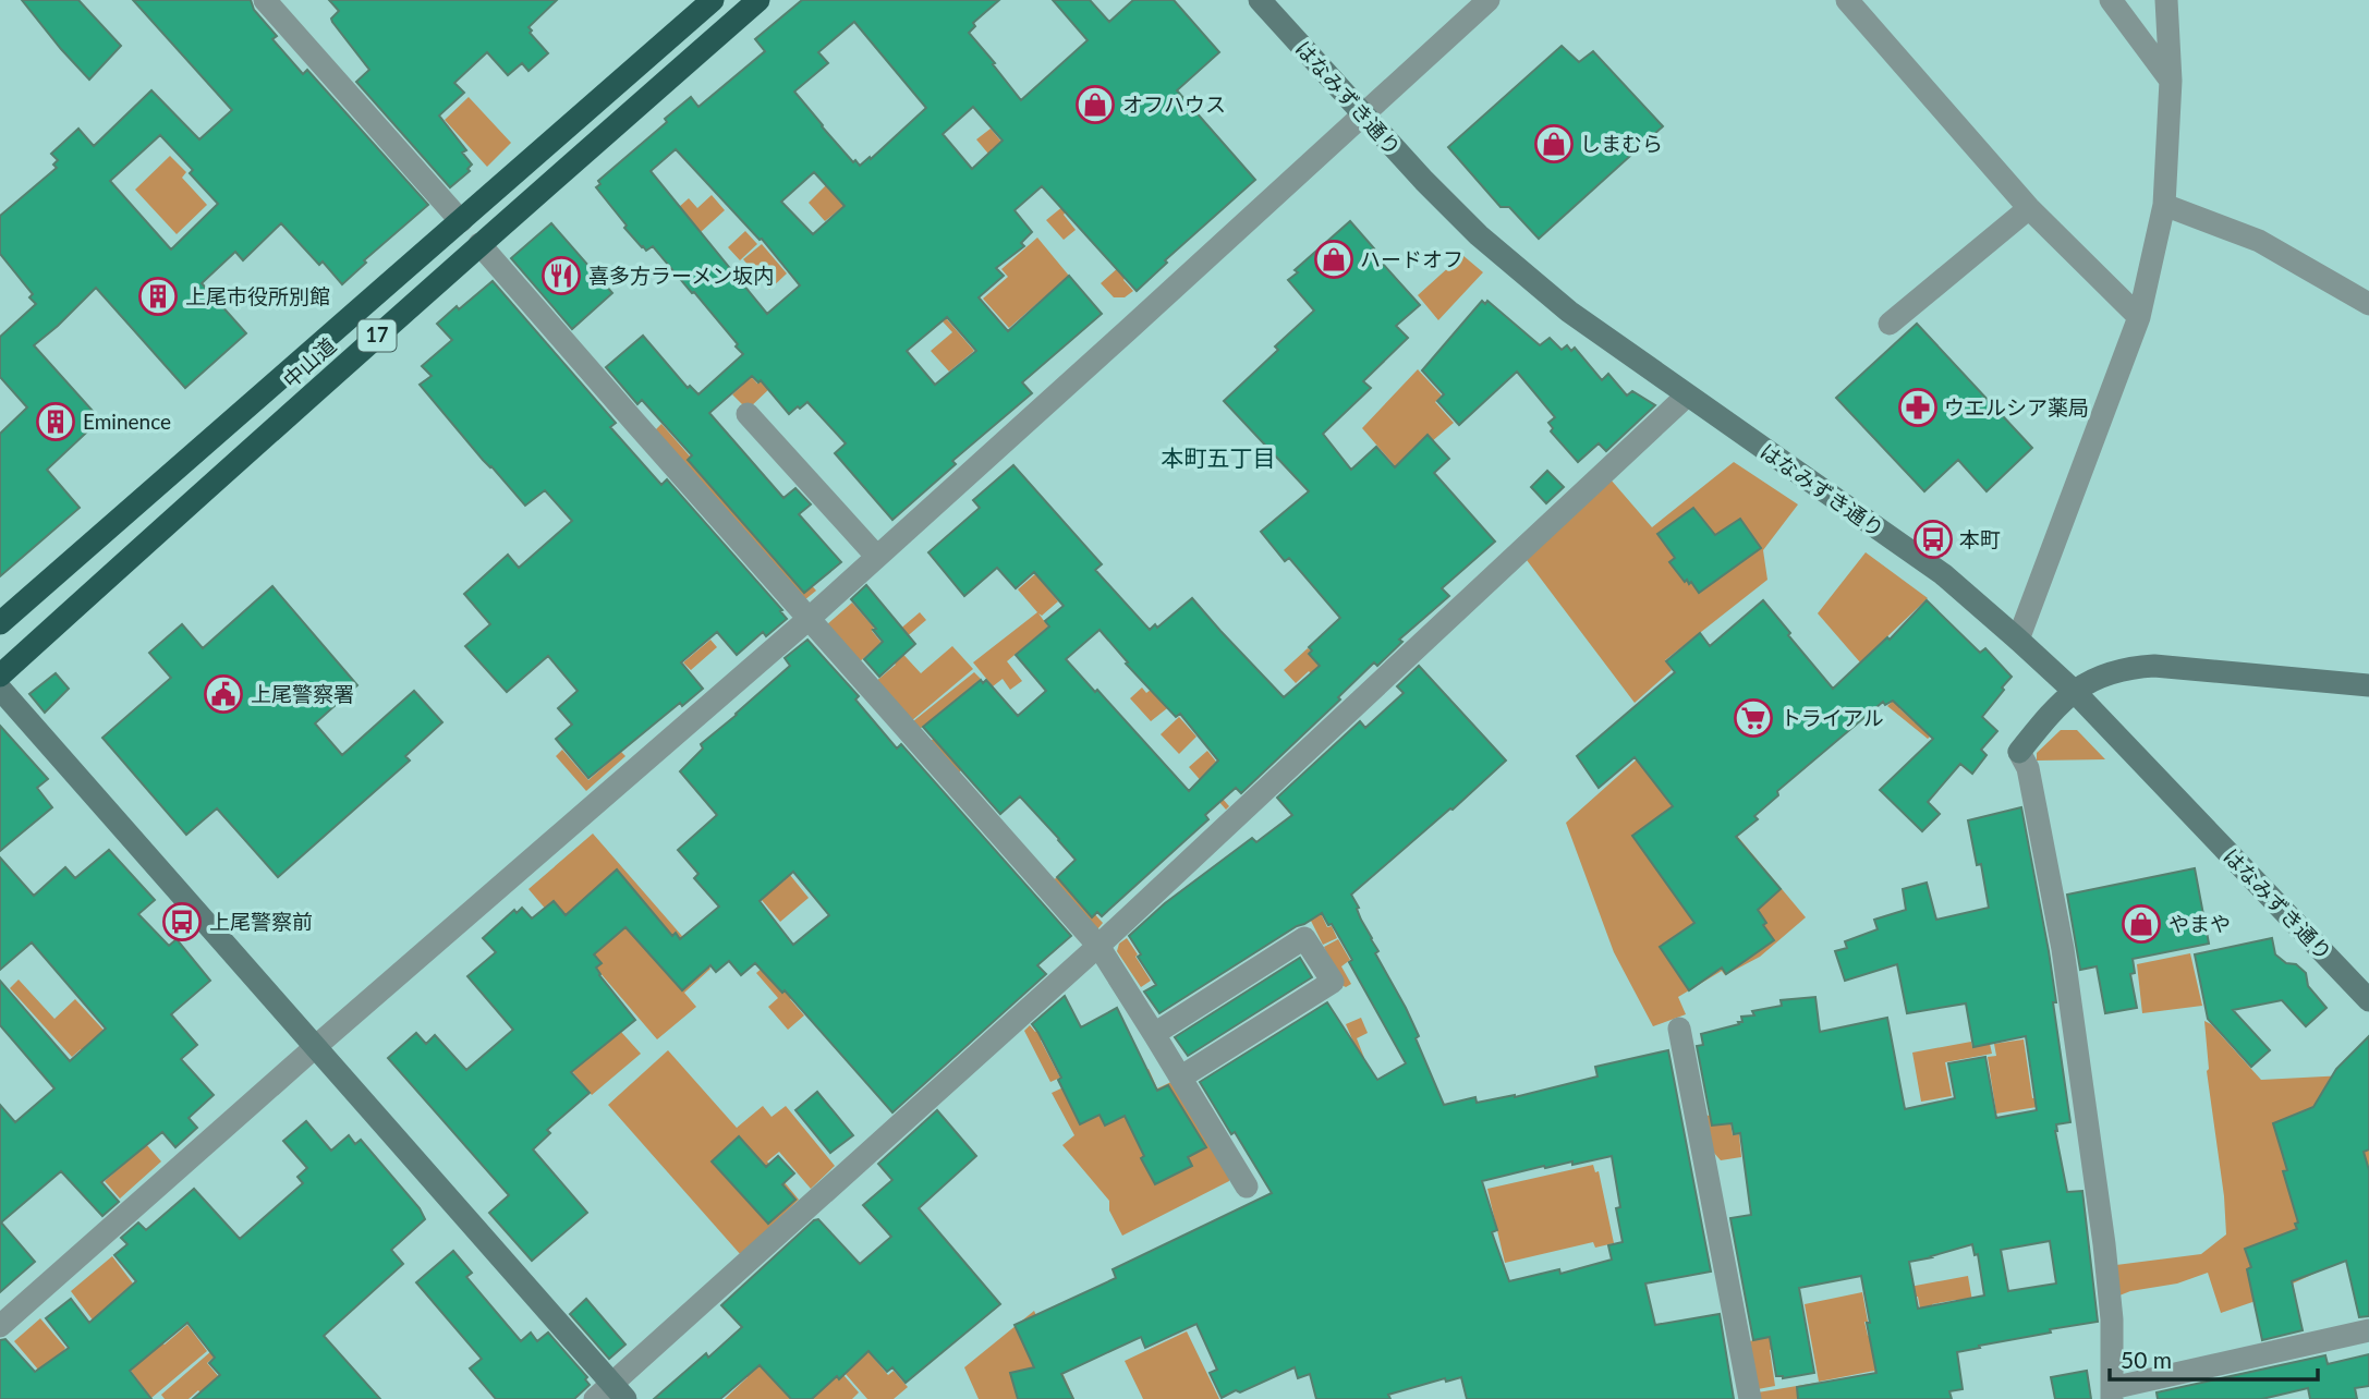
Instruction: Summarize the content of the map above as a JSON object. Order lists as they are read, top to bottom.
{
  "streets": {
    "highway": ["17", "中山道"],
    "street": ["はなみずき通り"]
  },
  "districts": ["本町五丁目"],
  "places": {
    "shop": [
      "オフハウス",
      "しまむら",
      "ハードオフ",
      "やまや"
    ],
    "restaurant": ["喜多方ラーメン坂内"],
    "building": ["上尾市役所別館", "Eminence"],
    "pharmacy": ["ウエルシア薬局"],
    "bus stop": ["本町", "上尾警察前"],
    "public building": ["上尾警察署"],
    "supermarket": ["トライアル"]
  },
  "scale_bar": "50 m"
}
